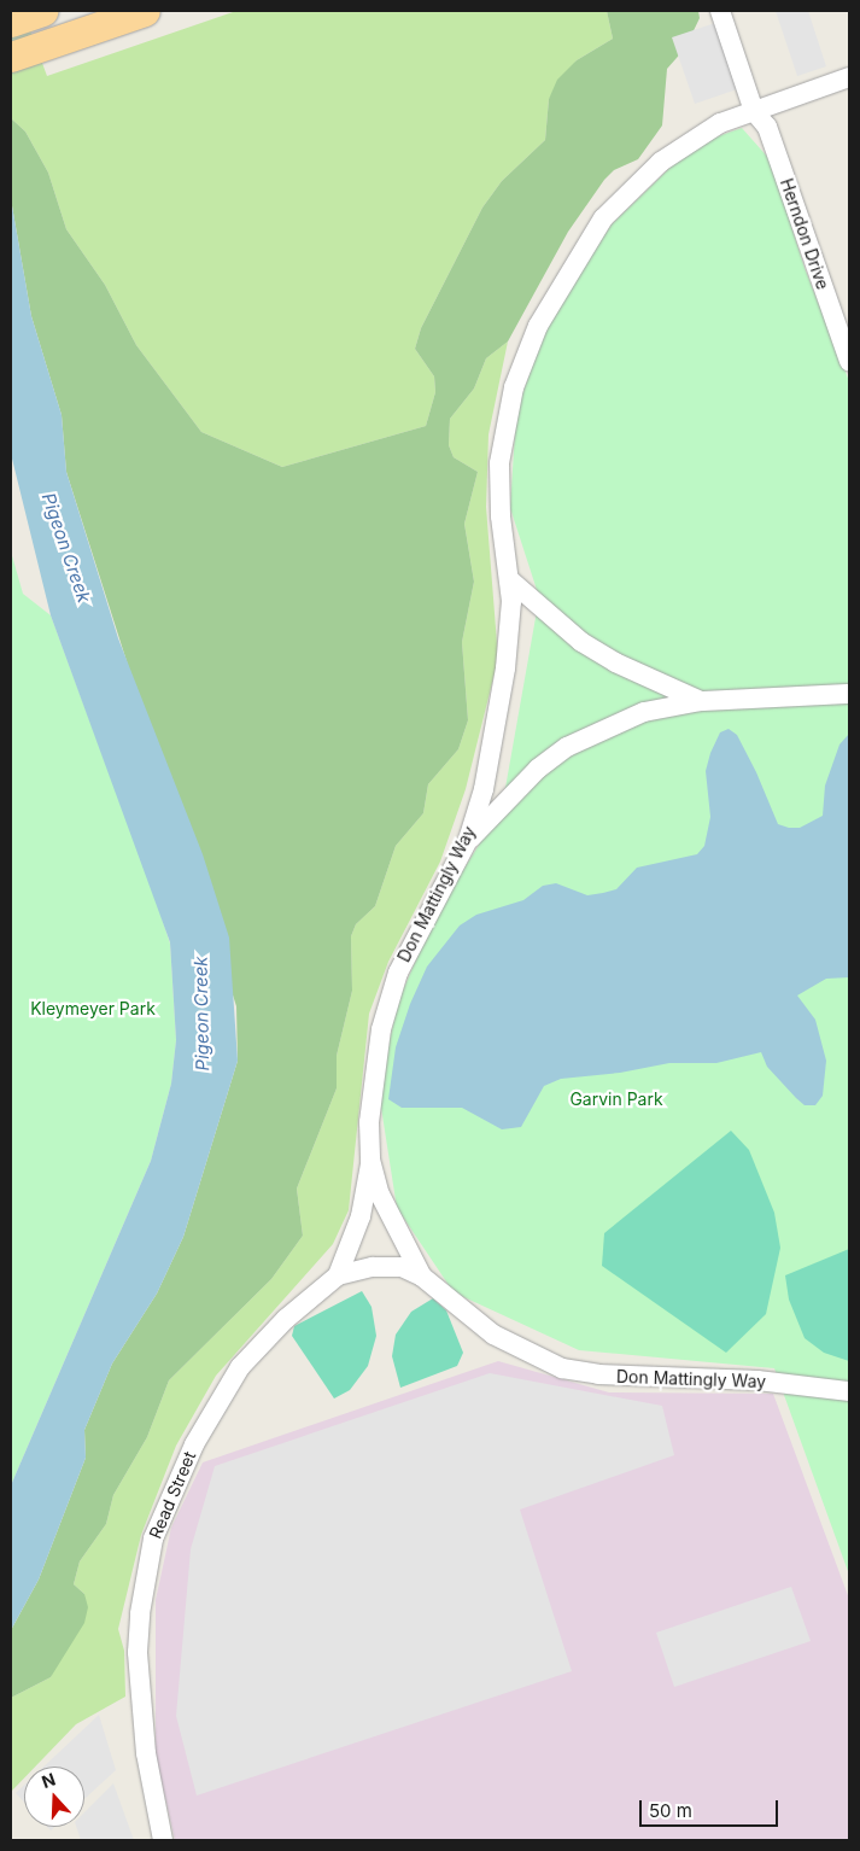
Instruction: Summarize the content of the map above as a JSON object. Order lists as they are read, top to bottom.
{
  "streets": {
    "street": ["Herndon Drive", "Don Mattingly Way", "Read Street"]
  },
  "crossings": [
    ["Herndon Drive", "Don Mattingly Way"],
    ["Don Mattingly Way", "Read Street"]
  ],
  "water": ["Pigeon Creek"],
  "parks": ["Kleymeyer Park", "Garvin Park"],
  "scale_bar": "50 m",
  "north": "top"
}
